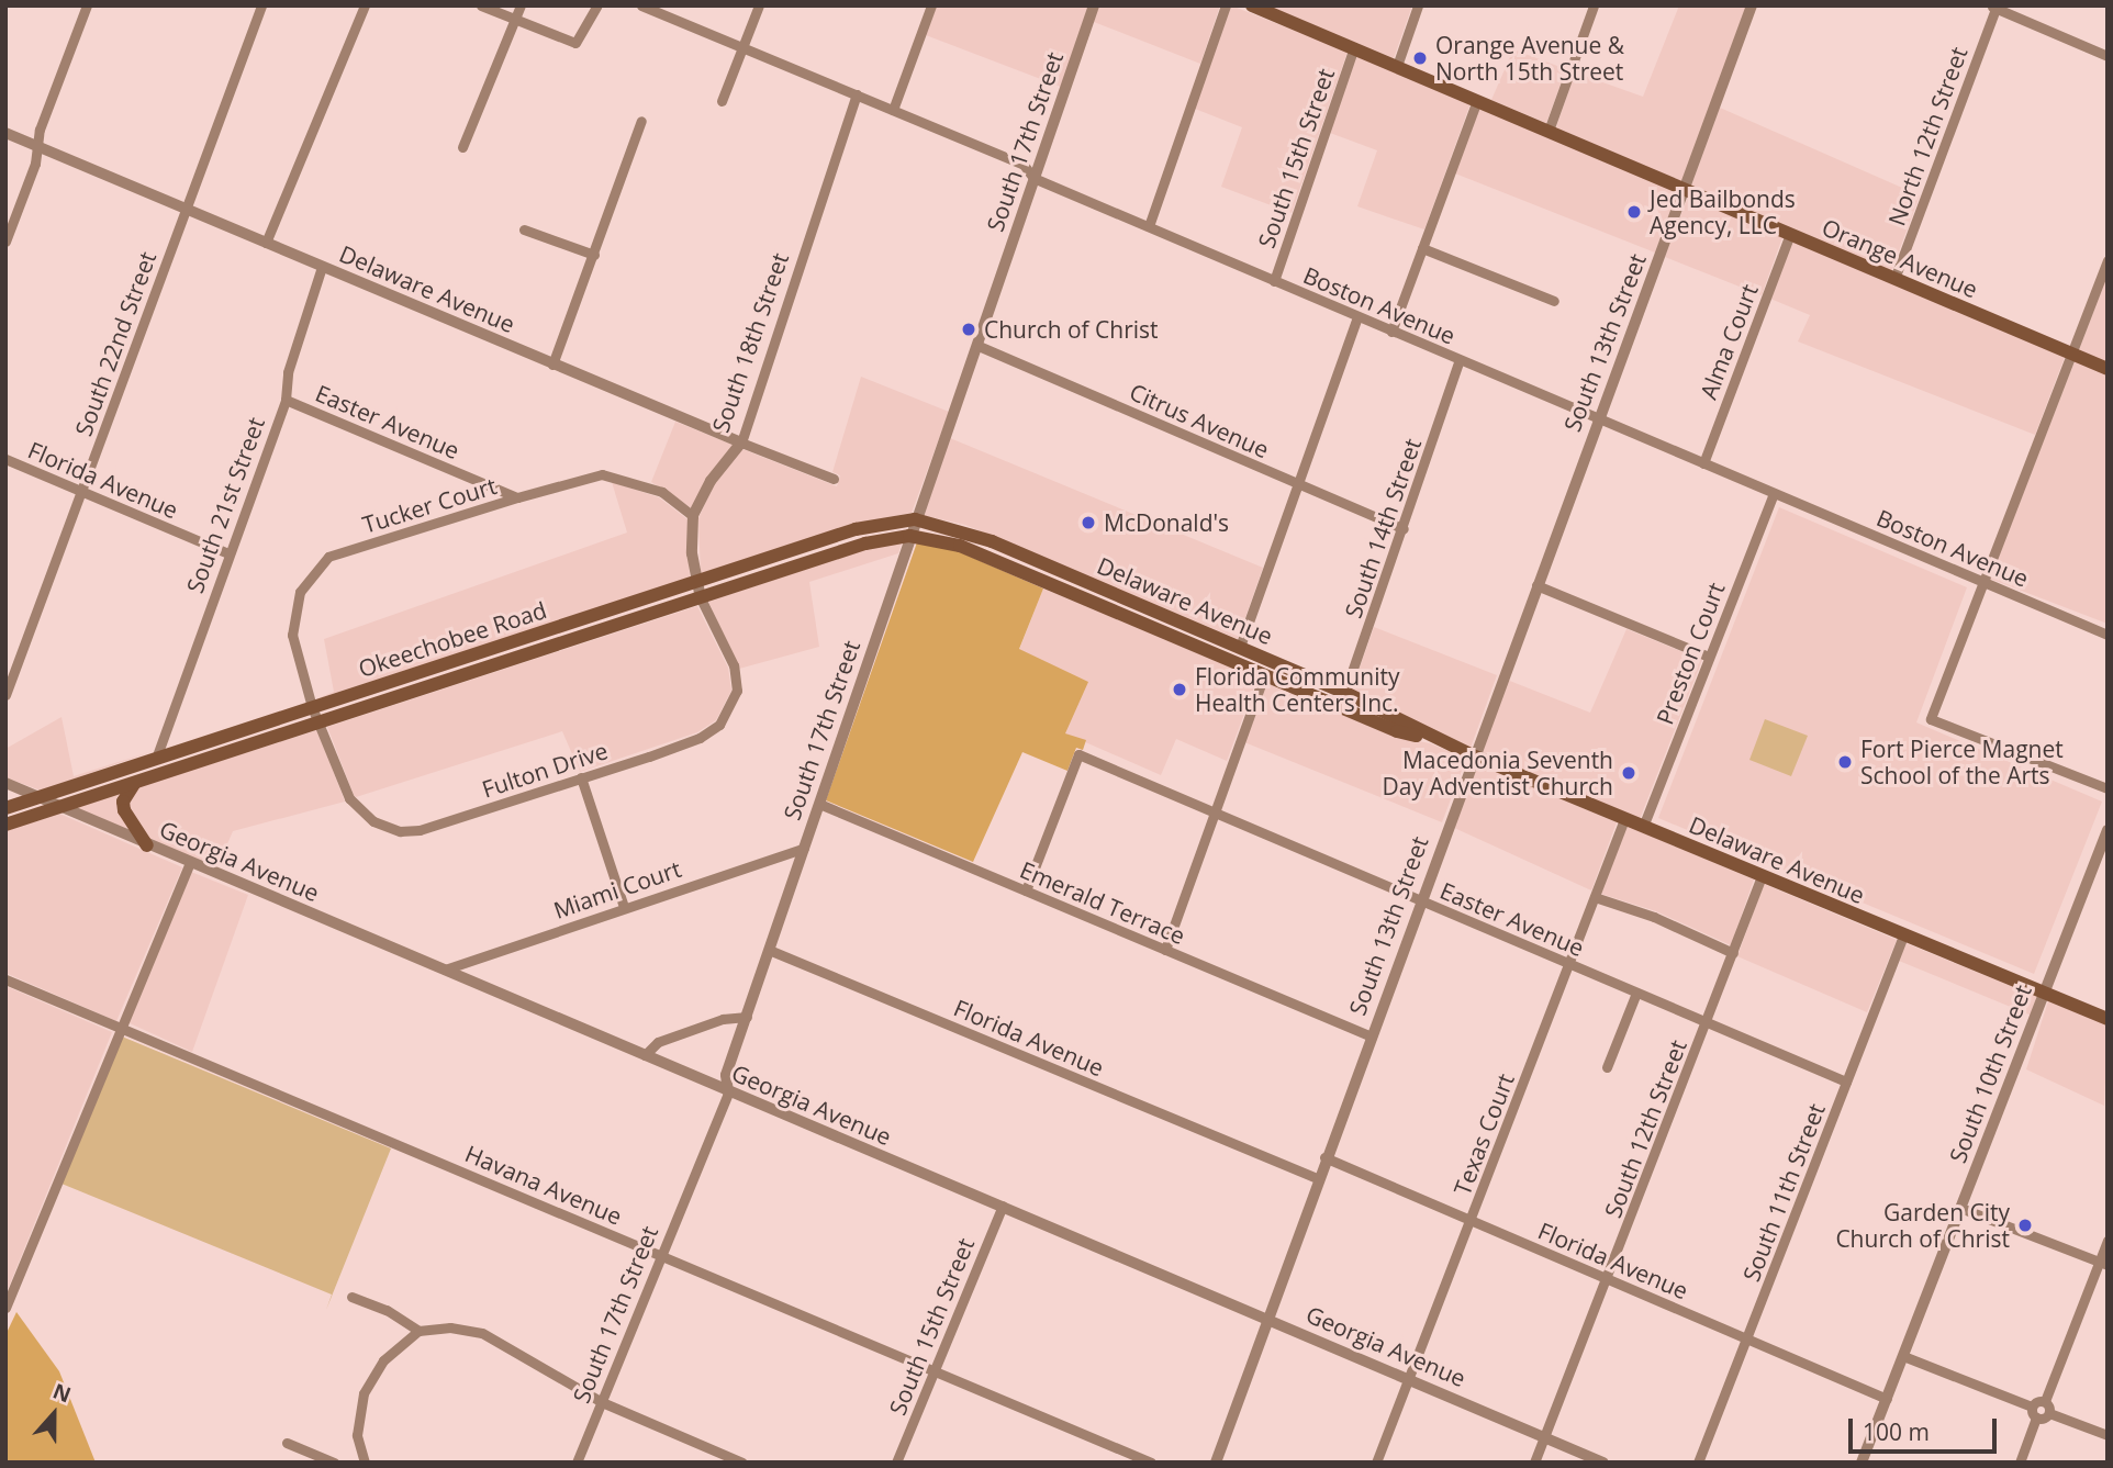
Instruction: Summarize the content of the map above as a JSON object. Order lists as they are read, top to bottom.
{
  "streets": {
    "main road": ["Orange Avenue", "Delaware Avenue", "Okeechobee Road"],
    "street": [
      "North 12th Street",
      "South 17th Street",
      "South 15th Street",
      "Boston Avenue",
      "Alma Court",
      "South 18th Street",
      "South 13th Street",
      "South 22nd Street",
      "Citrus Avenue",
      "Easter Avenue",
      "Florida Avenue",
      "South 21st Street",
      "Tucker Court",
      "South 14th Street",
      "Preston Court",
      "Fulton Drive",
      "Georgia Avenue",
      "Miami Court",
      "Emerald Terrace",
      "South 10th Street",
      "South 12th Street",
      "Texas Court",
      "Havana Avenue",
      "South 11th Street"
    ]
  },
  "crossings": [
    ["North 12th Street", "Orange Avenue"],
    ["South 17th Street", "Delaware Avenue"],
    ["South 17th Street", "Boston Avenue"],
    ["South 17th Street", "Citrus Avenue"],
    ["South 17th Street", "Florida Avenue"],
    ["South 17th Street", "Okeechobee Road"],
    ["South 17th Street", "Georgia Avenue"],
    ["South 17th Street", "Miami Court"],
    ["South 17th Street", "Emerald Terrace"],
    ["South 17th Street", "Havana Avenue"],
    ["South 15th Street", "Orange Avenue"],
    ["South 15th Street", "Boston Avenue"],
    ["South 15th Street", "Georgia Avenue"],
    ["South 15th Street", "Havana Avenue"],
    ["Orange Avenue", "Alma Court"],
    ["Orange Avenue", "South 13th Street"],
    ["Delaware Avenue", "South 18th Street"],
    ["Delaware Avenue", "South 13th Street"],
    ["Delaware Avenue", "South 22nd Street"],
    ["Delaware Avenue", "South 21st Street"],
    ["Delaware Avenue", "South 14th Street"],
    ["Delaware Avenue", "Okeechobee Road"],
    ["Delaware Avenue", "Preston Court"],
    ["Delaware Avenue", "South 10th Street"],
    ["Delaware Avenue", "South 12th Street"],
    ["Delaware Avenue", "Texas Court"],
    ["Delaware Avenue", "South 11th Street"],
    ["Boston Avenue", "Alma Court"],
    ["Boston Avenue", "South 18th Street"],
    ["Boston Avenue", "South 13th Street"],
    ["Boston Avenue", "South 14th Street"],
    ["Boston Avenue", "Preston Court"],
    ["South 18th Street", "Tucker Court"],
    ["South 18th Street", "Okeechobee Road"],
    ["South 18th Street", "Fulton Drive"],
    ["South 13th Street", "Easter Avenue"],
    ["South 13th Street", "Florida Avenue"],
    ["South 13th Street", "Georgia Avenue"],
    ["South 13th Street", "Emerald Terrace"],
    ["South 22nd Street", "Florida Avenue"],
    ["Citrus Avenue", "South 14th Street"],
    ["Easter Avenue", "South 21st Street"],
    ["Easter Avenue", "Tucker Court"],
    ["Easter Avenue", "Emerald Terrace"],
    ["Easter Avenue", "South 12th Street"],
    ["Easter Avenue", "Texas Court"],
    ["Easter Avenue", "South 11th Street"],
    ["Florida Avenue", "South 21st Street"],
    ["Florida Avenue", "South 10th Street"],
    ["Florida Avenue", "South 12th Street"],
    ["Florida Avenue", "Texas Court"],
    ["Florida Avenue", "South 11th Street"],
    ["South 21st Street", "Okeechobee Road"],
    ["Tucker Court", "Okeechobee Road"],
    ["Tucker Court", "Fulton Drive"],
    ["Okeechobee Road", "Fulton Drive"],
    ["Okeechobee Road", "Georgia Avenue"],
    ["Georgia Avenue", "Miami Court"],
    ["Georgia Avenue", "South 12th Street"],
    ["Georgia Avenue", "Texas Court"]
  ],
  "places": [
    "Orange Avenue & North 15th Street",
    "Jed Bailbonds Agency, LLC",
    "Church of Christ",
    "McDonald's",
    "Florida Community Health Centers Inc.",
    "Fort Pierce Magnet School of the Arts",
    "Macedonia Seventh Day Adventist Church",
    "Garden City Church of Christ"
  ],
  "scale_bar": "100 m",
  "north": "top"
}
